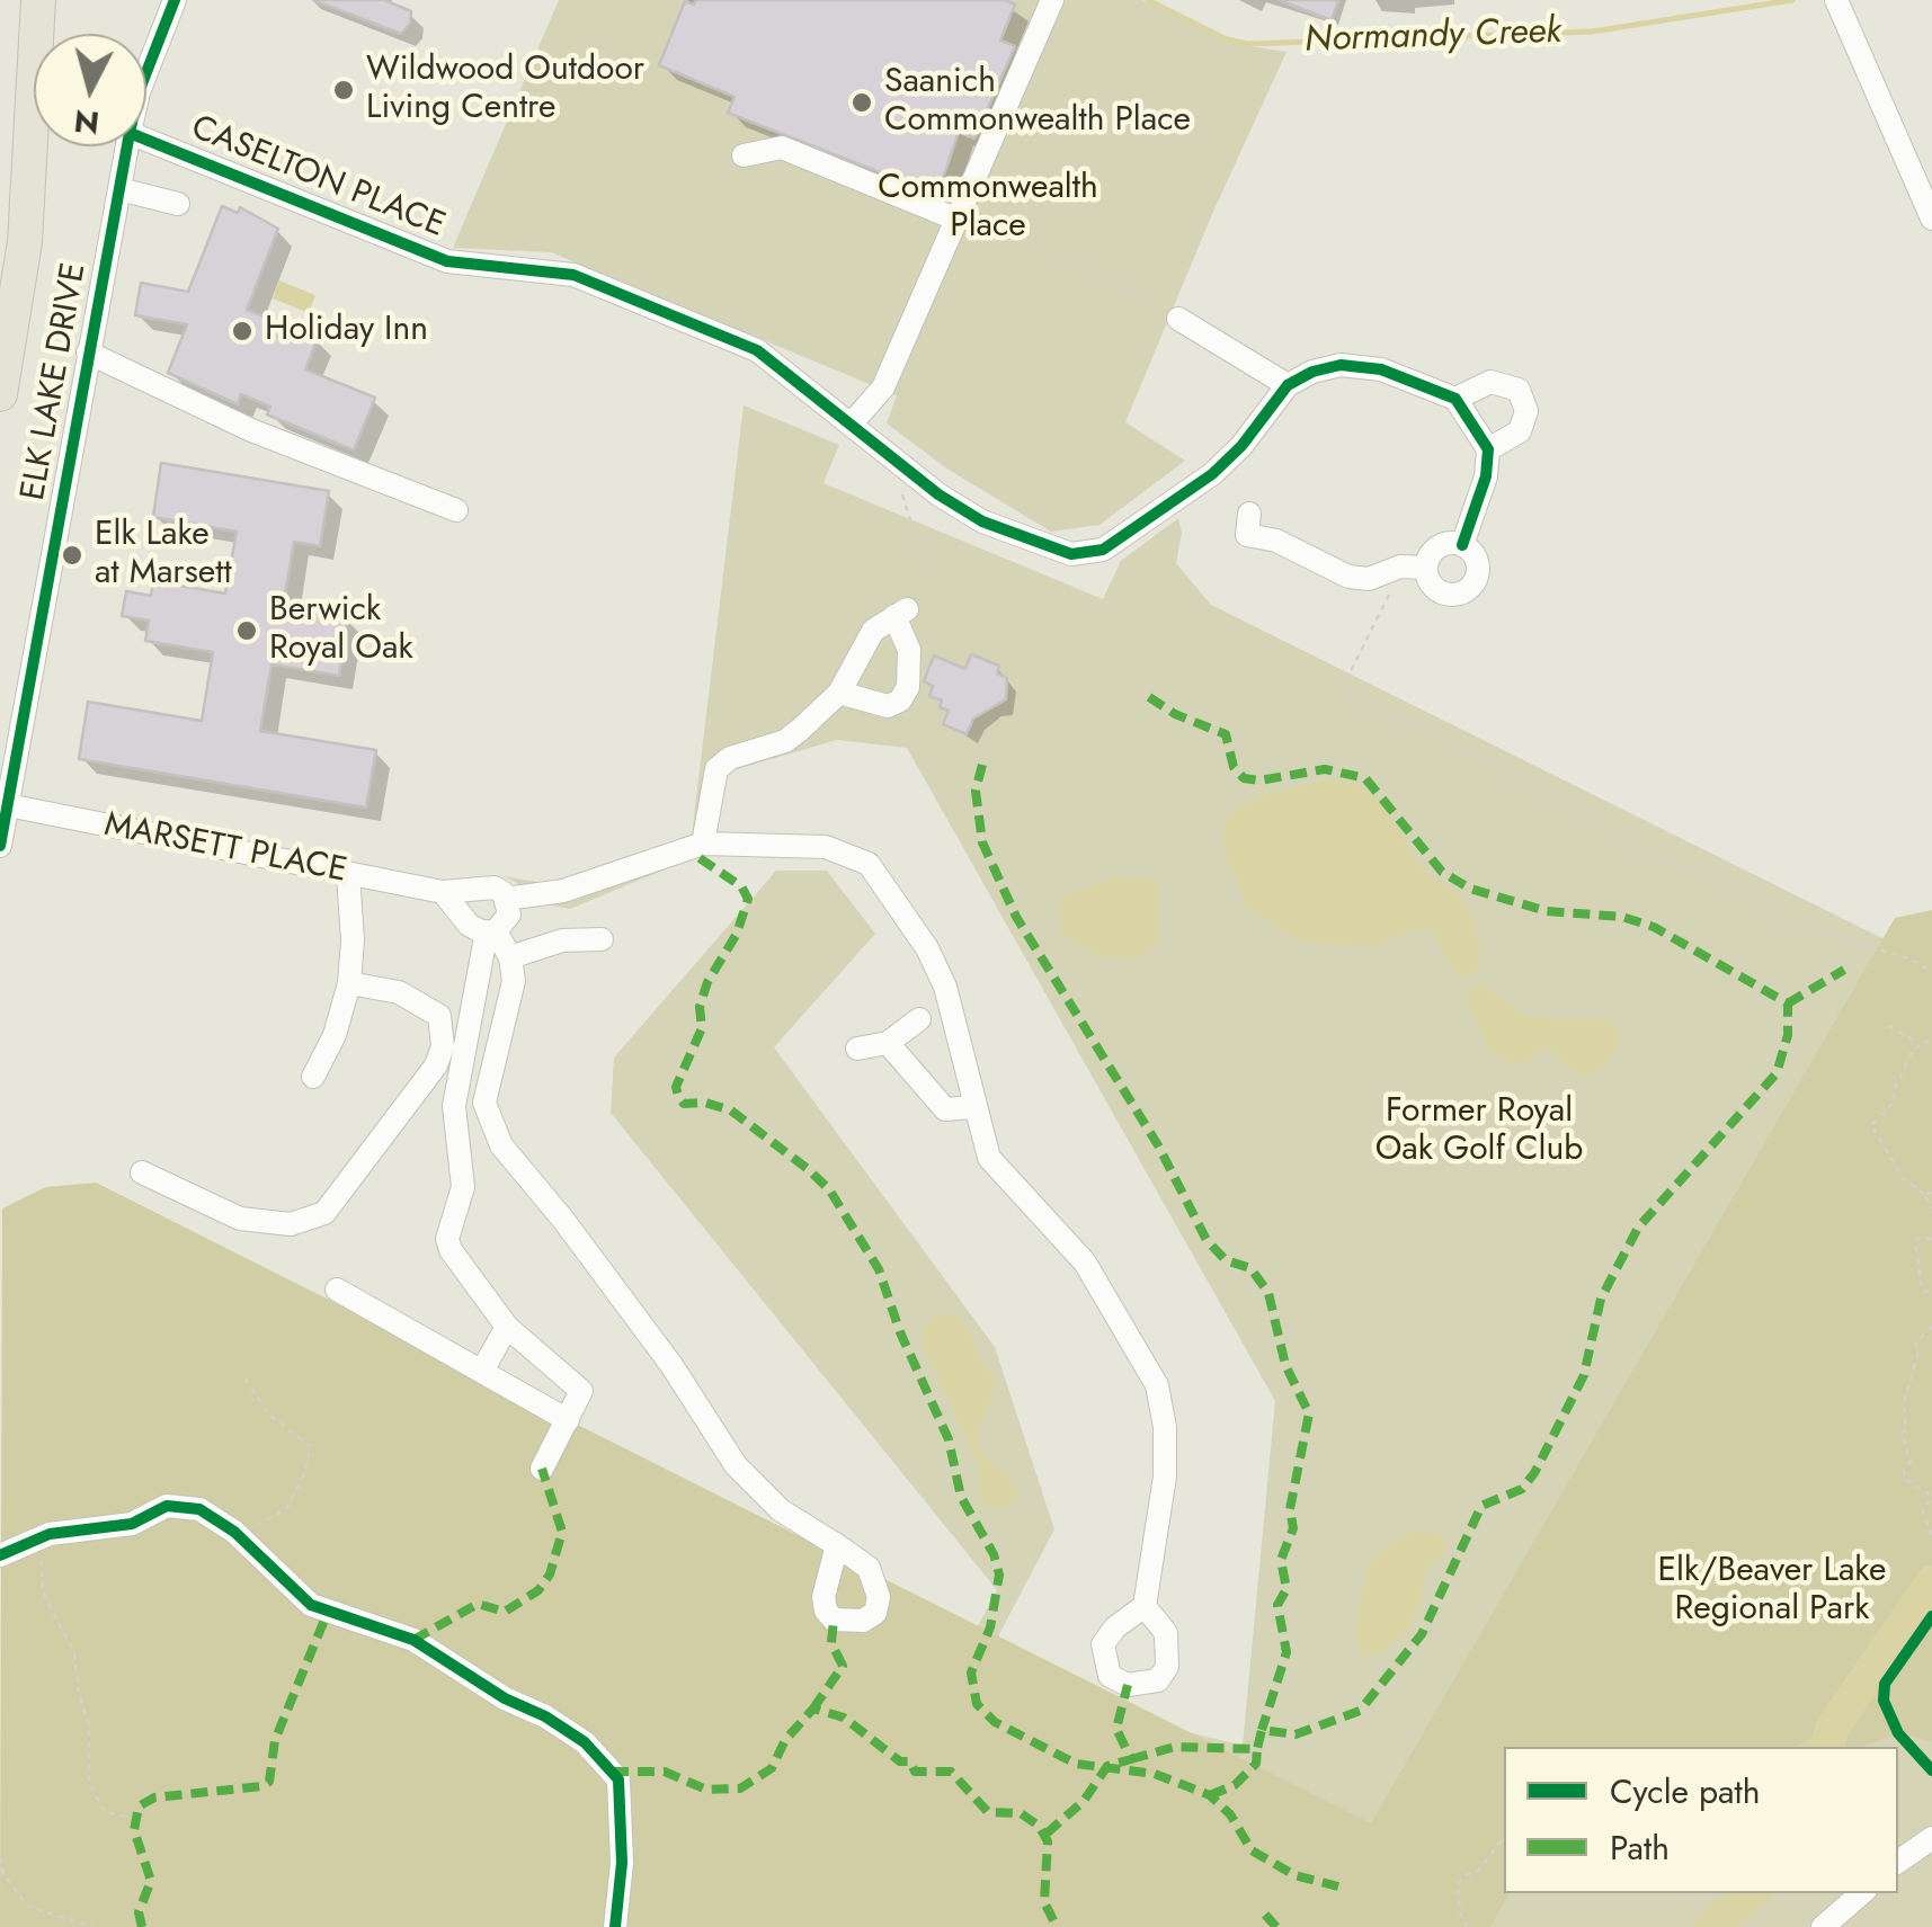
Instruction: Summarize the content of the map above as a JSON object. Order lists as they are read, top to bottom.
{
  "streets": {
    "street": ["CASELTON PLACE", "ELK LAKE DRIVE", "MARSETT PLACE"]
  },
  "crossings": [
    ["ELK LAKE DRIVE", "MARSETT PLACE"]
  ],
  "water": ["Normandy Creek"],
  "parks": ["Commonwealth Place", "Former Royal Oak Golf Club", "Elk/Beaver Lake Regional Park"],
  "places": [
    "Wildwood Outdoor Living Centre",
    "Saanich Commonwealth Place",
    "Holiday Inn",
    "Elk Lake at Marsett",
    "Berwick Royal Oak"
  ],
  "legend": ["Cycle path", "Path"],
  "north": "bottom"
}
